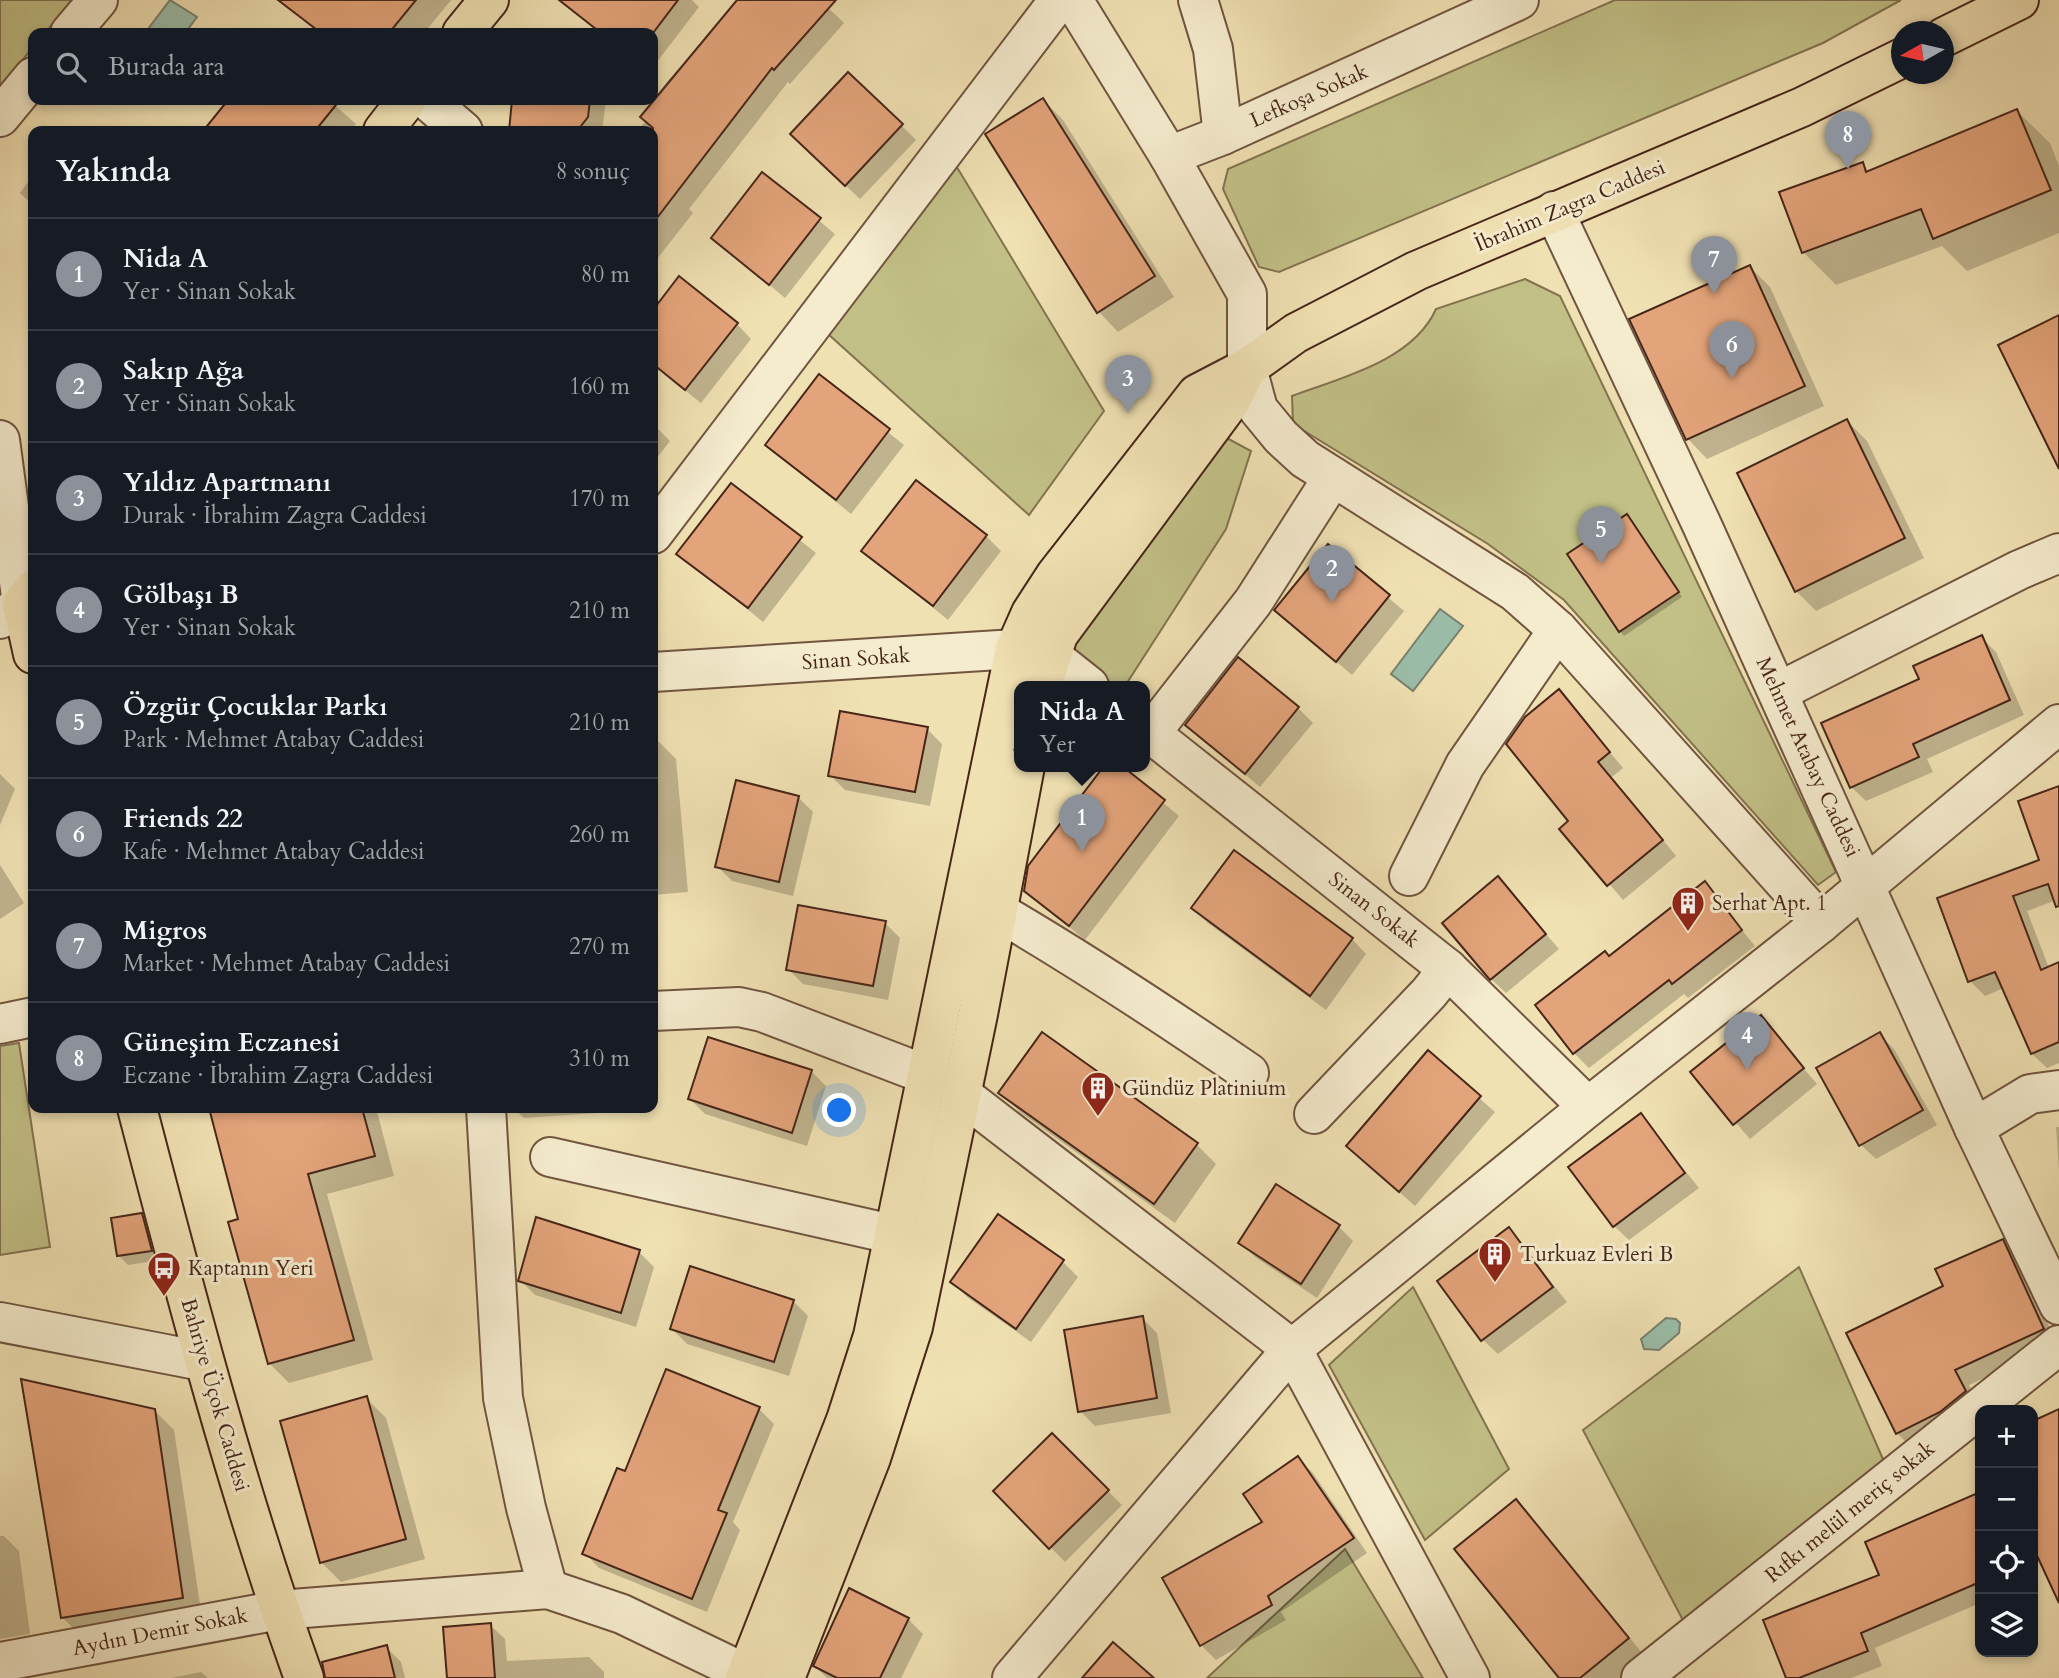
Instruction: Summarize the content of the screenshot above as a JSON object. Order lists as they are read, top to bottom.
{
  "streets": {
    "main road": ["İbrahim Zagra Caddesi", "Bahriye Üçok Caddesi"],
    "street": [
      "Lefkoşa Sokak",
      "Sinan Sokak",
      "Mehmet Atabay Caddesi",
      "Rıfkı melül meriç sokak",
      "Aydın Demir Sokak"
    ]
  },
  "crossings": [
    ["İbrahim Zagra Caddesi", "Sinan Sokak"],
    ["İbrahim Zagra Caddesi", "Mehmet Atabay Caddesi"],
    ["Bahriye Üçok Caddesi", "Aydın Demir Sokak"]
  ],
  "places": {
    "building": ["Serhat Apt. 1", "Gündüz Platinium", "Turkuaz Evleri B"],
    "bus stop": ["Kaptanın Yeri"]
  },
  "north": "left",
  "page": {
    "search": "Burada ara",
    "pins": [
      "8",
      "7",
      "6",
      "3",
      "5",
      "2",
      "1",
      "4"
    ],
    "heading": ["Yakında", "8 sonuç"],
    "list": [
      {
        "mark": "1",
        "name": "Nida A",
        "note": "Yer · Sinan Sokak",
        "value": "80 m"
      },
      {
        "mark": "2",
        "name": "Sakıp Ağa",
        "note": "Yer · Sinan Sokak",
        "value": "160 m"
      },
      {
        "mark": "3",
        "name": "Yıldız Apartmanı",
        "note": "Durak · İbrahim Zagra Caddesi",
        "value": "170 m"
      },
      {
        "mark": "4",
        "name": "Gölbaşı B",
        "note": "Yer · Sinan Sokak",
        "value": "210 m"
      },
      {
        "mark": "5",
        "name": "Özgür Çocuklar Parkı",
        "note": "Park · Mehmet Atabay Caddesi",
        "value": "210 m"
      },
      {
        "mark": "6",
        "name": "Friends 22",
        "note": "Kafe · Mehmet Atabay Caddesi",
        "value": "260 m"
      },
      {
        "mark": "7",
        "name": "Migros",
        "note": "Market · Mehmet Atabay Caddesi",
        "value": "270 m"
      },
      {
        "mark": "8",
        "name": "Güneşim Eczanesi",
        "note": "Eczane · İbrahim Zagra Caddesi",
        "value": "310 m"
      }
    ],
    "popup": ["Nida A", "Yer"],
    "map_buttons": ["+", "−"]
  }
}
